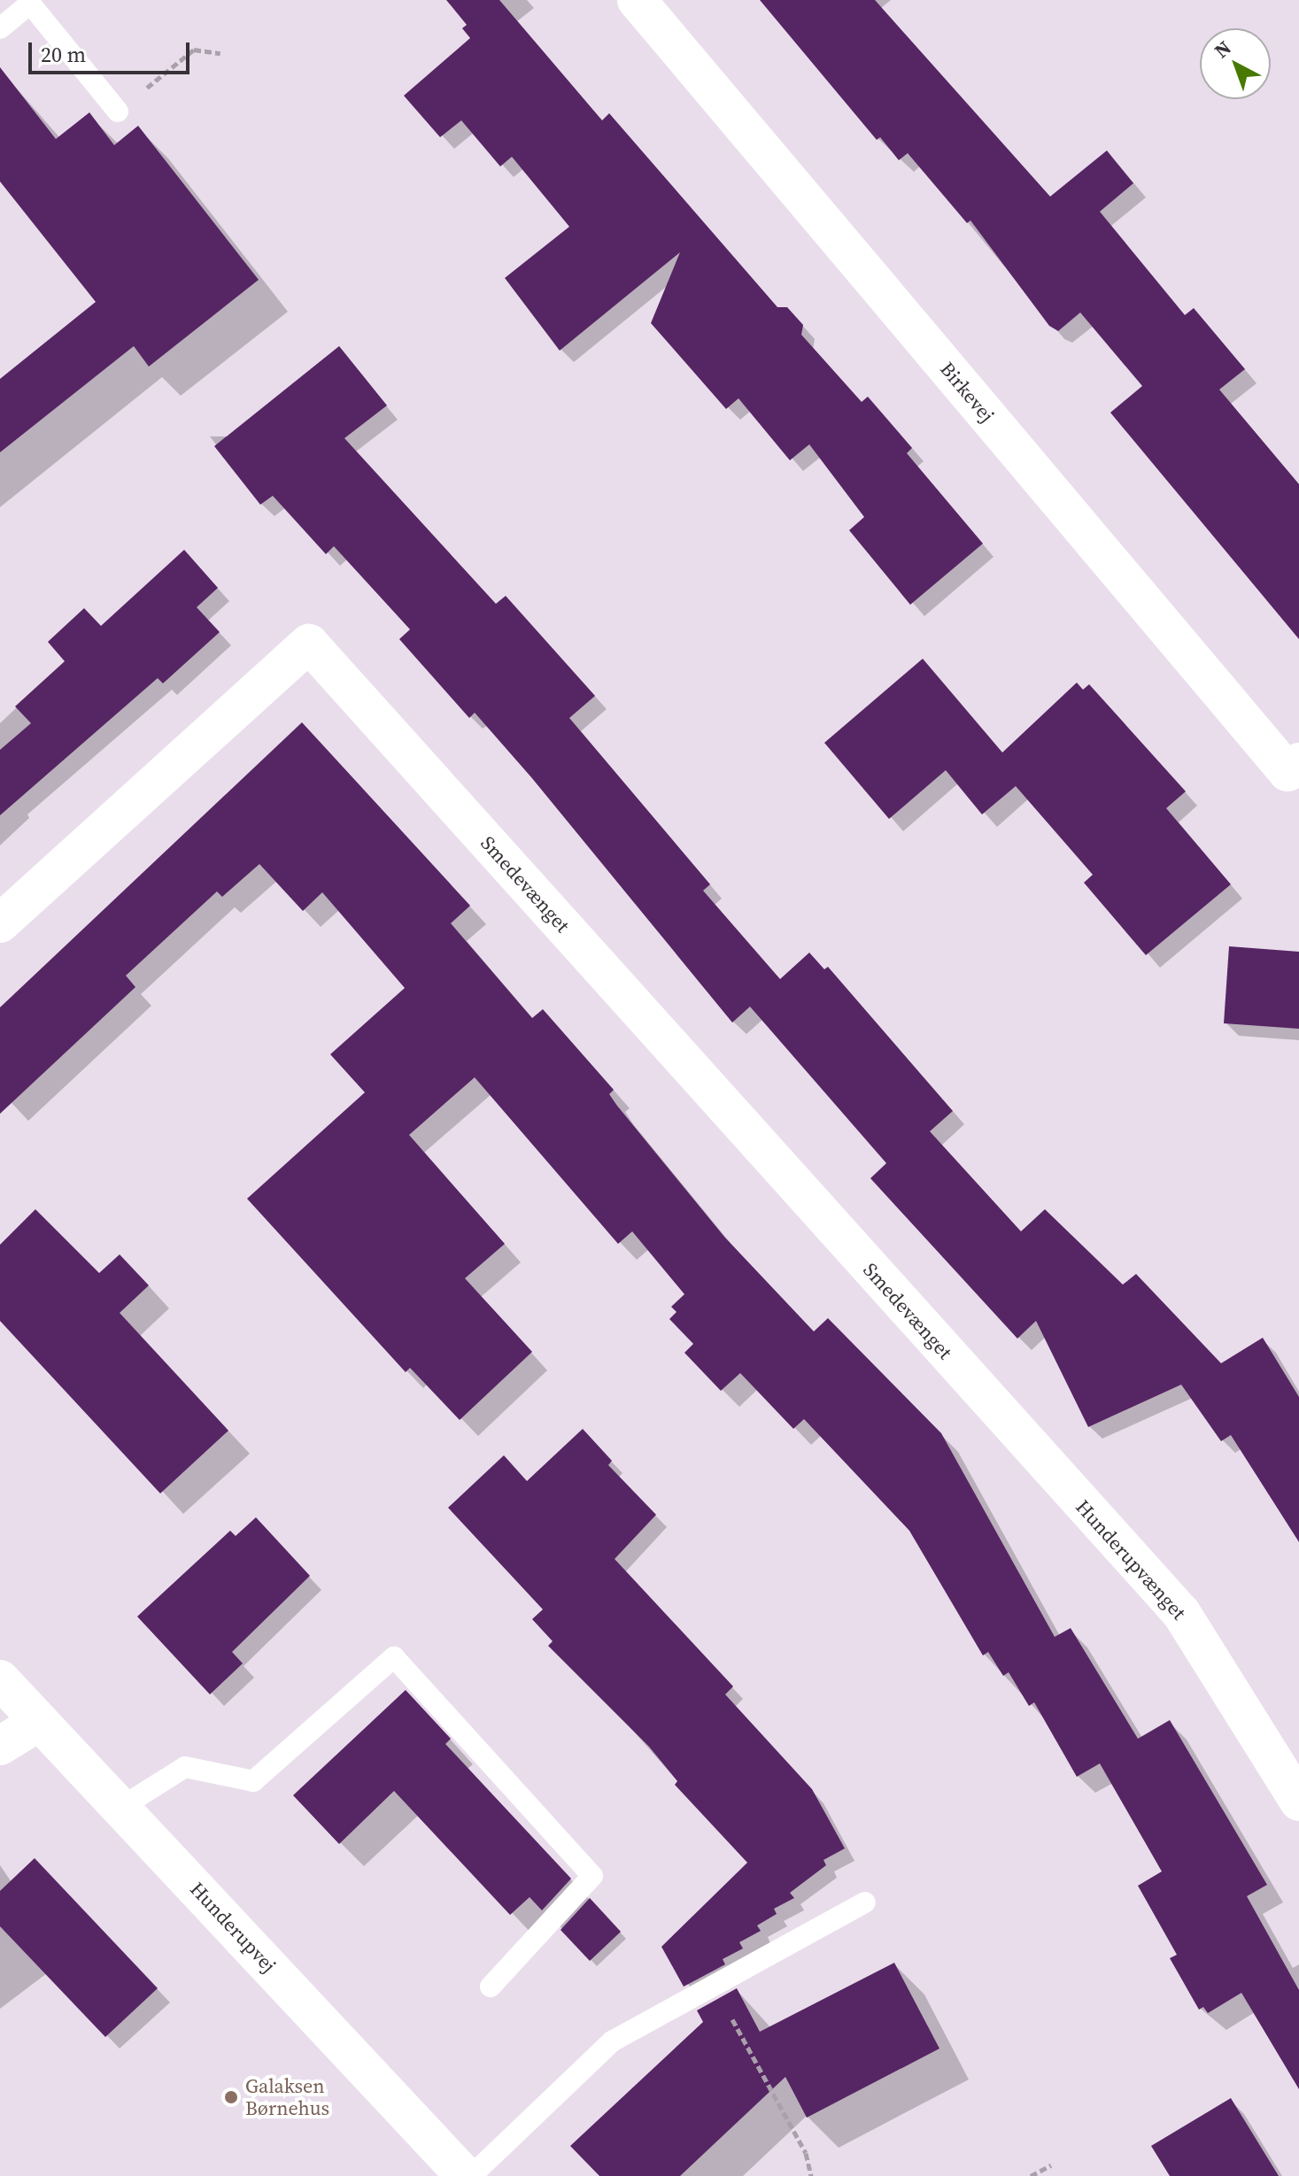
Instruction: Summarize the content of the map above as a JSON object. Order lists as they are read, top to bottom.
{
  "streets": {
    "street": [
      "Birkevej",
      "Smedevænget",
      "Hunderupvænget",
      "Hunderupvej"
    ]
  },
  "crossings": [
    ["Smedevænget", "Hunderupvænget"]
  ],
  "places": ["Galaksen Børnehus"],
  "scale_bar": "20 m",
  "north": "top left"
}
